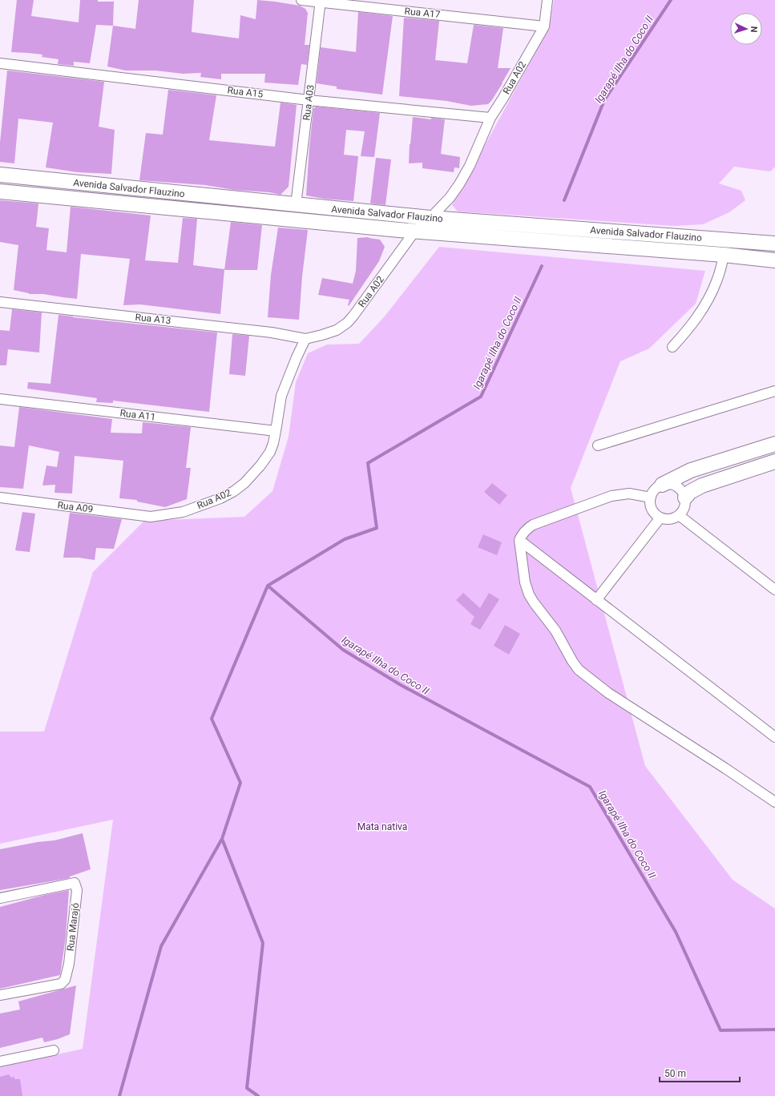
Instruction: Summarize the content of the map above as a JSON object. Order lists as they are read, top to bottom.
{
  "streets": {
    "street": [
      "Rua A17",
      "Rua A02",
      "Rua A15",
      "Rua A03",
      "Avenida Salvador Flauzino",
      "Rua A13",
      "Rua A11",
      "Rua A09",
      "Rua Marajó"
    ]
  },
  "crossings": [
    ["Rua A17", "Rua A02"],
    ["Rua A17", "Rua A03"],
    ["Rua A02", "Rua A15"],
    ["Rua A02", "Avenida Salvador Flauzino"],
    ["Rua A02", "Rua A13"],
    ["Rua A02", "Rua A11"],
    ["Rua A02", "Rua A09"],
    ["Rua A15", "Rua A03"],
    ["Rua A03", "Avenida Salvador Flauzino"]
  ],
  "water": ["Igarapé Ilha do Coco II"],
  "parks": ["Mata nativa"],
  "scale_bar": "50 m",
  "north": "right"
}
